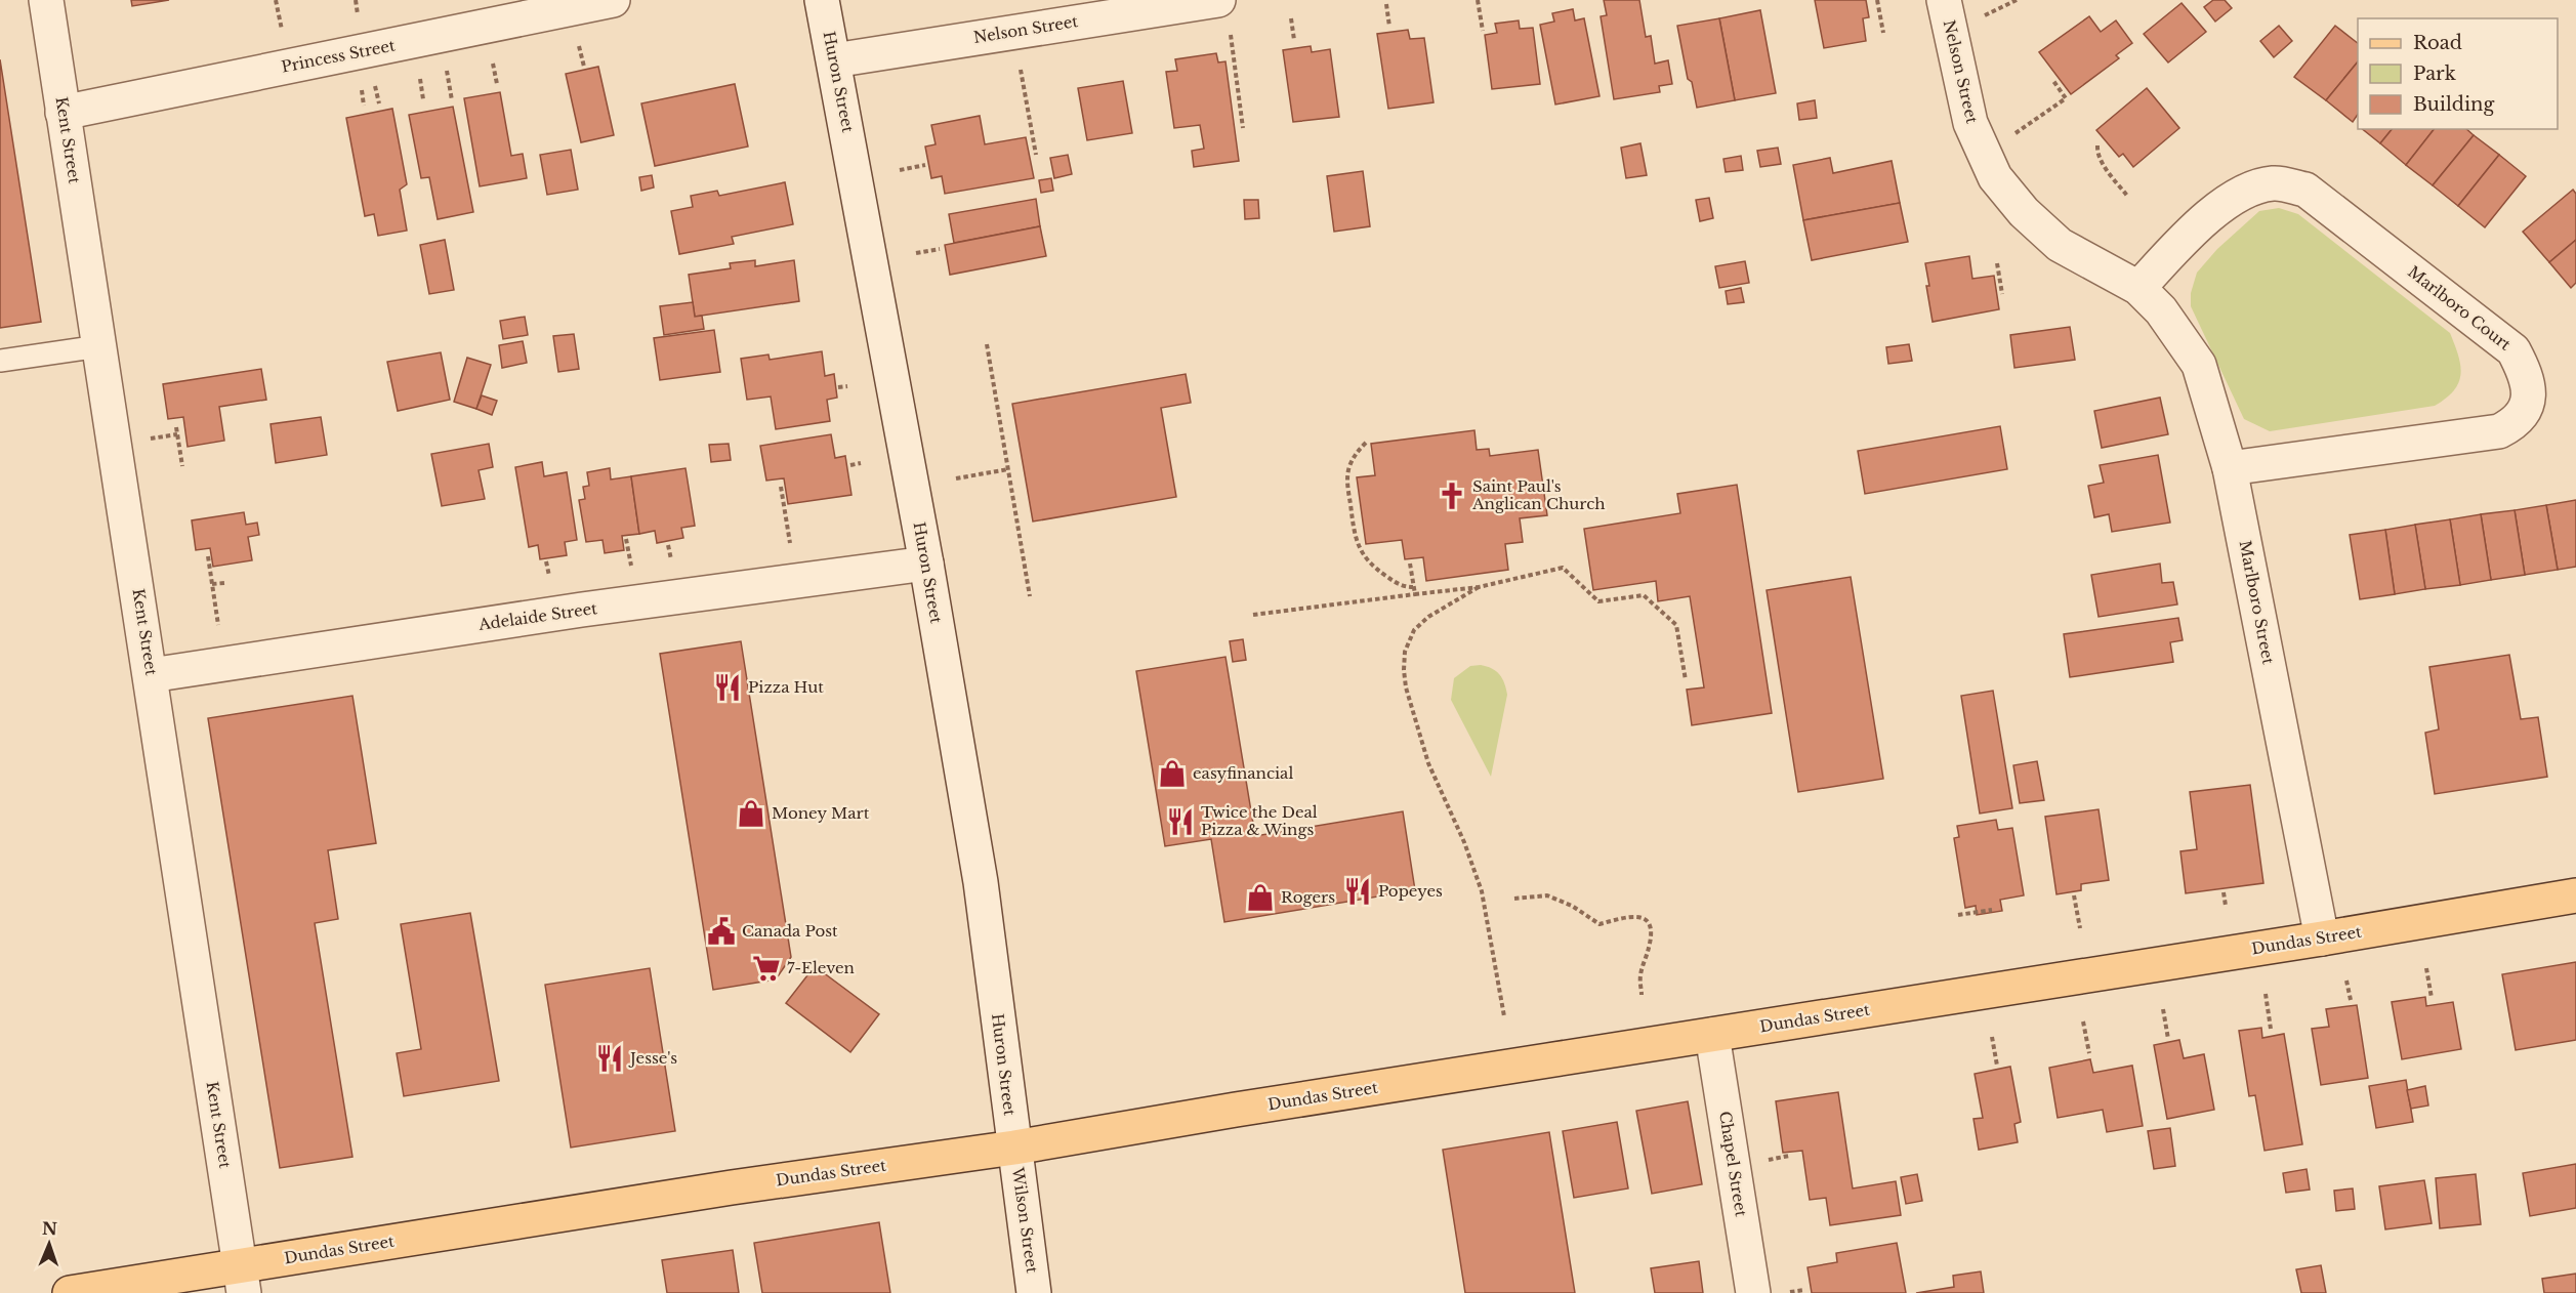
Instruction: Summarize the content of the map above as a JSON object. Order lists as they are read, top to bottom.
{
  "streets": {
    "main road": ["Dundas Street"],
    "street": [
      "Nelson Street",
      "Princess Street",
      "Huron Street",
      "Kent Street",
      "Marlboro Court",
      "Marlboro Street",
      "Adelaide Street",
      "Chapel Street",
      "Wilson Street"
    ]
  },
  "crossings": [
    ["Nelson Street", "Huron Street"],
    ["Nelson Street", "Marlboro Court"],
    ["Nelson Street", "Marlboro Street"],
    ["Princess Street", "Kent Street"],
    ["Huron Street", "Adelaide Street"],
    ["Huron Street", "Dundas Street"],
    ["Huron Street", "Wilson Street"],
    ["Kent Street", "Adelaide Street"],
    ["Kent Street", "Dundas Street"],
    ["Marlboro Court", "Marlboro Street"],
    ["Marlboro Street", "Dundas Street"],
    ["Dundas Street", "Chapel Street"],
    ["Dundas Street", "Wilson Street"]
  ],
  "places": {
    "church": ["Saint Paul's Anglican Church"],
    "restaurant": [
      "Pizza Hut",
      "Twice the Deal Pizza & Wings",
      "Popeyes",
      "Jesse's"
    ],
    "shop": ["easyfinancial", "Money Mart", "Rogers"],
    "public building": ["Canada Post"],
    "supermarket": ["7-Eleven"]
  },
  "legend": ["Road", "Park", "Building"],
  "north": "top"
}
